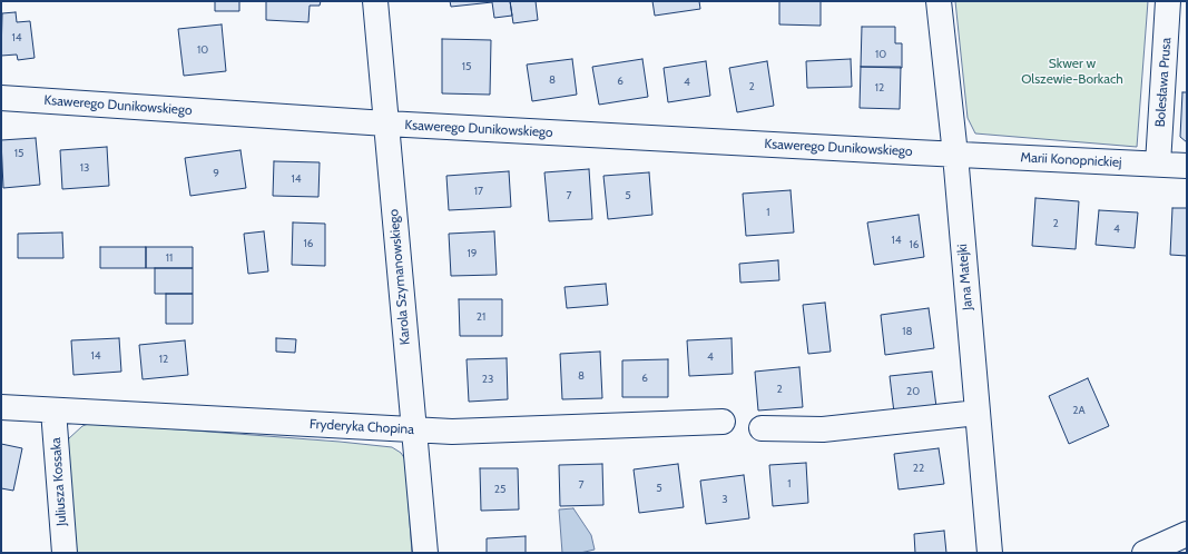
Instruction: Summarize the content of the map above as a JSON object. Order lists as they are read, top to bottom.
{
  "streets": {
    "street": [
      "Bolesława Prusa",
      "Ksawerego Dunikowskiego",
      "Marii Konopnickiej",
      "Karola Szymanowskiego",
      "Jana Matejki",
      "Fryderyka Chopina",
      "Juliusza Kossaka"
    ]
  },
  "crossings": [
    ["Bolesława Prusa", "Marii Konopnickiej"],
    ["Ksawerego Dunikowskiego", "Marii Konopnickiej"],
    ["Ksawerego Dunikowskiego", "Karola Szymanowskiego"],
    ["Ksawerego Dunikowskiego", "Jana Matejki"],
    ["Marii Konopnickiej", "Jana Matejki"],
    ["Karola Szymanowskiego", "Fryderyka Chopina"],
    ["Fryderyka Chopina", "Juliusza Kossaka"]
  ],
  "parks": ["Skwer w Olszewie-Borkach"],
  "house_numbers": [
    "14",
    "10",
    "10",
    "15",
    "8",
    "6",
    "4",
    "2",
    "12",
    "15",
    "13",
    "9",
    "14",
    "17",
    "7",
    "5",
    "1",
    "2",
    "4",
    "14",
    "16",
    "16",
    "19",
    "11",
    "21",
    "18",
    "14",
    "4",
    "12",
    "8",
    "6",
    "23",
    "2",
    "20",
    "2A",
    "22",
    "1",
    "7",
    "5",
    "25",
    "3"
  ]
}
